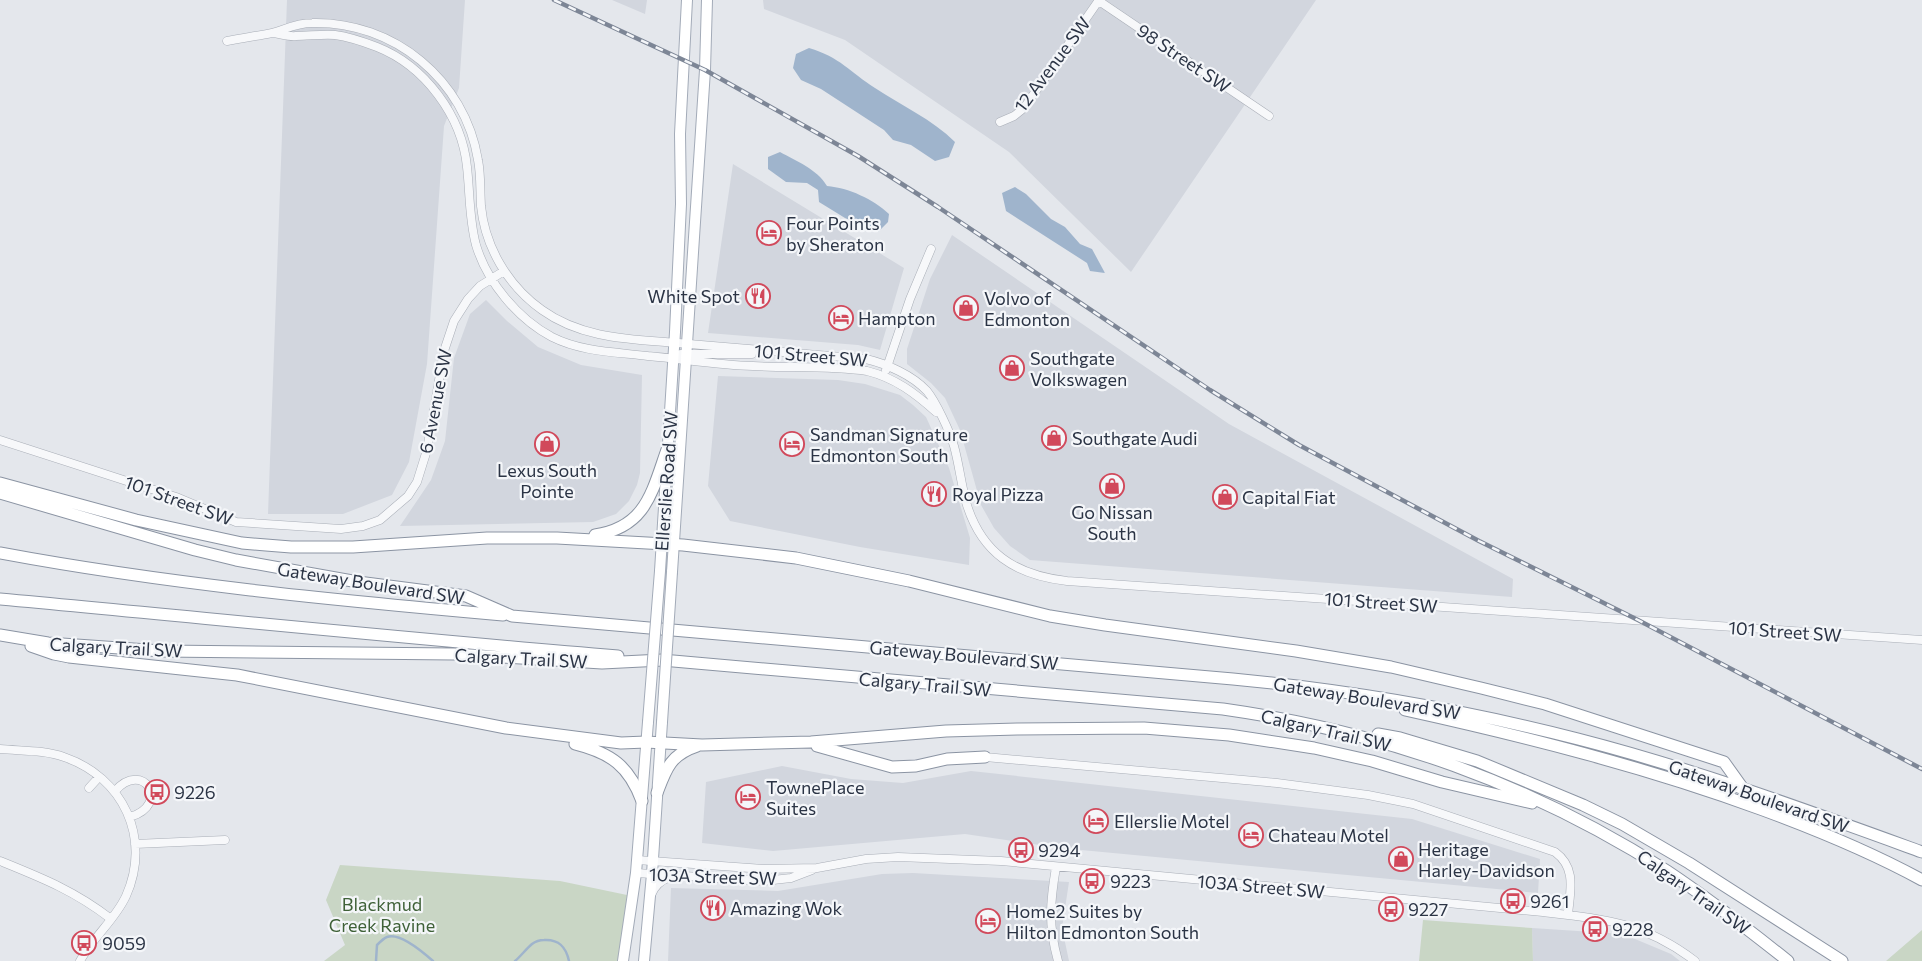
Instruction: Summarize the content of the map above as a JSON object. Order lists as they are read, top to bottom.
{
  "streets": {
    "highway": ["Gateway Boulevard SW", "Calgary Trail SW"],
    "main road": ["Ellerslie Road SW"],
    "street": [
      "98 Street SW",
      "12 Avenue SW",
      "101 Street SW",
      "6 Avenue SW",
      "103A Street SW"
    ]
  },
  "crossings": [
    ["98 Street SW", "12 Avenue SW"],
    ["101 Street SW", "6 Avenue SW"],
    ["101 Street SW", "Ellerslie Road SW"],
    ["Ellerslie Road SW", "103A Street SW"]
  ],
  "parks": ["Blackmud Creek Ravine"],
  "places": {
    "hotel": [
      "Four Points by Sheraton",
      "Hampton",
      "Sandman Signature Edmonton South",
      "TownePlace Suites",
      "Ellerslie Motel",
      "Chateau Motel",
      "Home2 Suites by Hilton Edmonton South"
    ],
    "restaurant": ["White Spot", "Royal Pizza", "Amazing Wok"],
    "shop": [
      "Volvo of Edmonton",
      "Southgate Volkswagen",
      "Southgate Audi",
      "Lexus South Pointe",
      "Go Nissan South",
      "Capital Fiat",
      "Heritage Harley-Davidson"
    ],
    "bus stop": [
      "9226",
      "9294",
      "9223",
      "9261",
      "9227",
      "9228",
      "9059"
    ]
  }
}
